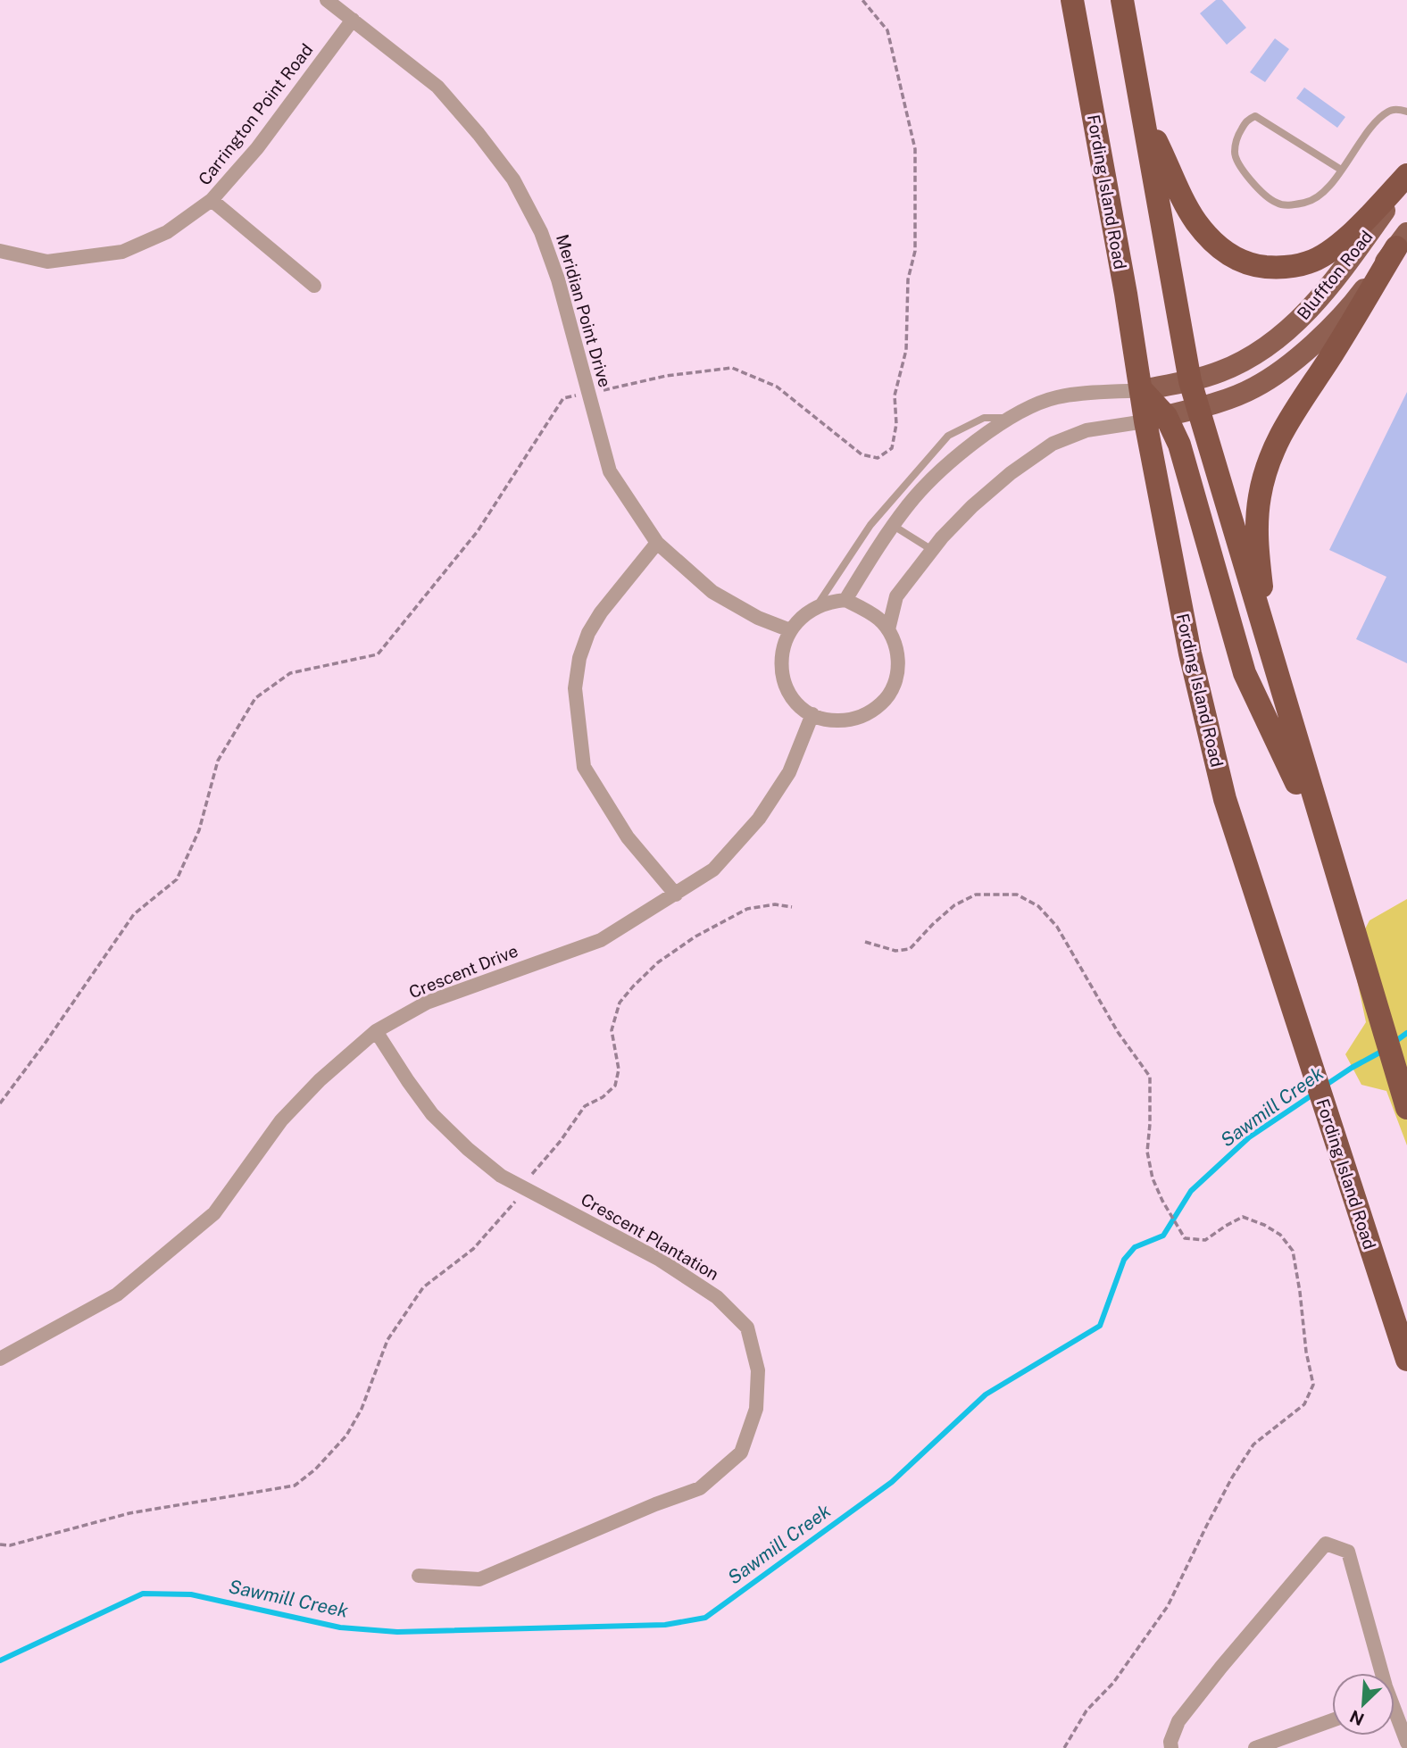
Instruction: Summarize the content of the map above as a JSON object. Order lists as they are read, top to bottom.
{
  "streets": {
    "highway": ["Fording Island Road"],
    "main road": ["Bluffton Road"],
    "street": [
      "Carrington Point Road",
      "Meridian Point Drive",
      "Crescent Drive",
      "Crescent Plantation"
    ]
  },
  "crossings": [
    ["Carrington Point Road", "Meridian Point Drive"],
    ["Fording Island Road", "Bluffton Road"],
    ["Meridian Point Drive", "Crescent Drive"],
    ["Crescent Drive", "Crescent Plantation"]
  ],
  "water": ["Sawmill Creek"],
  "north": "bottom left"
}
